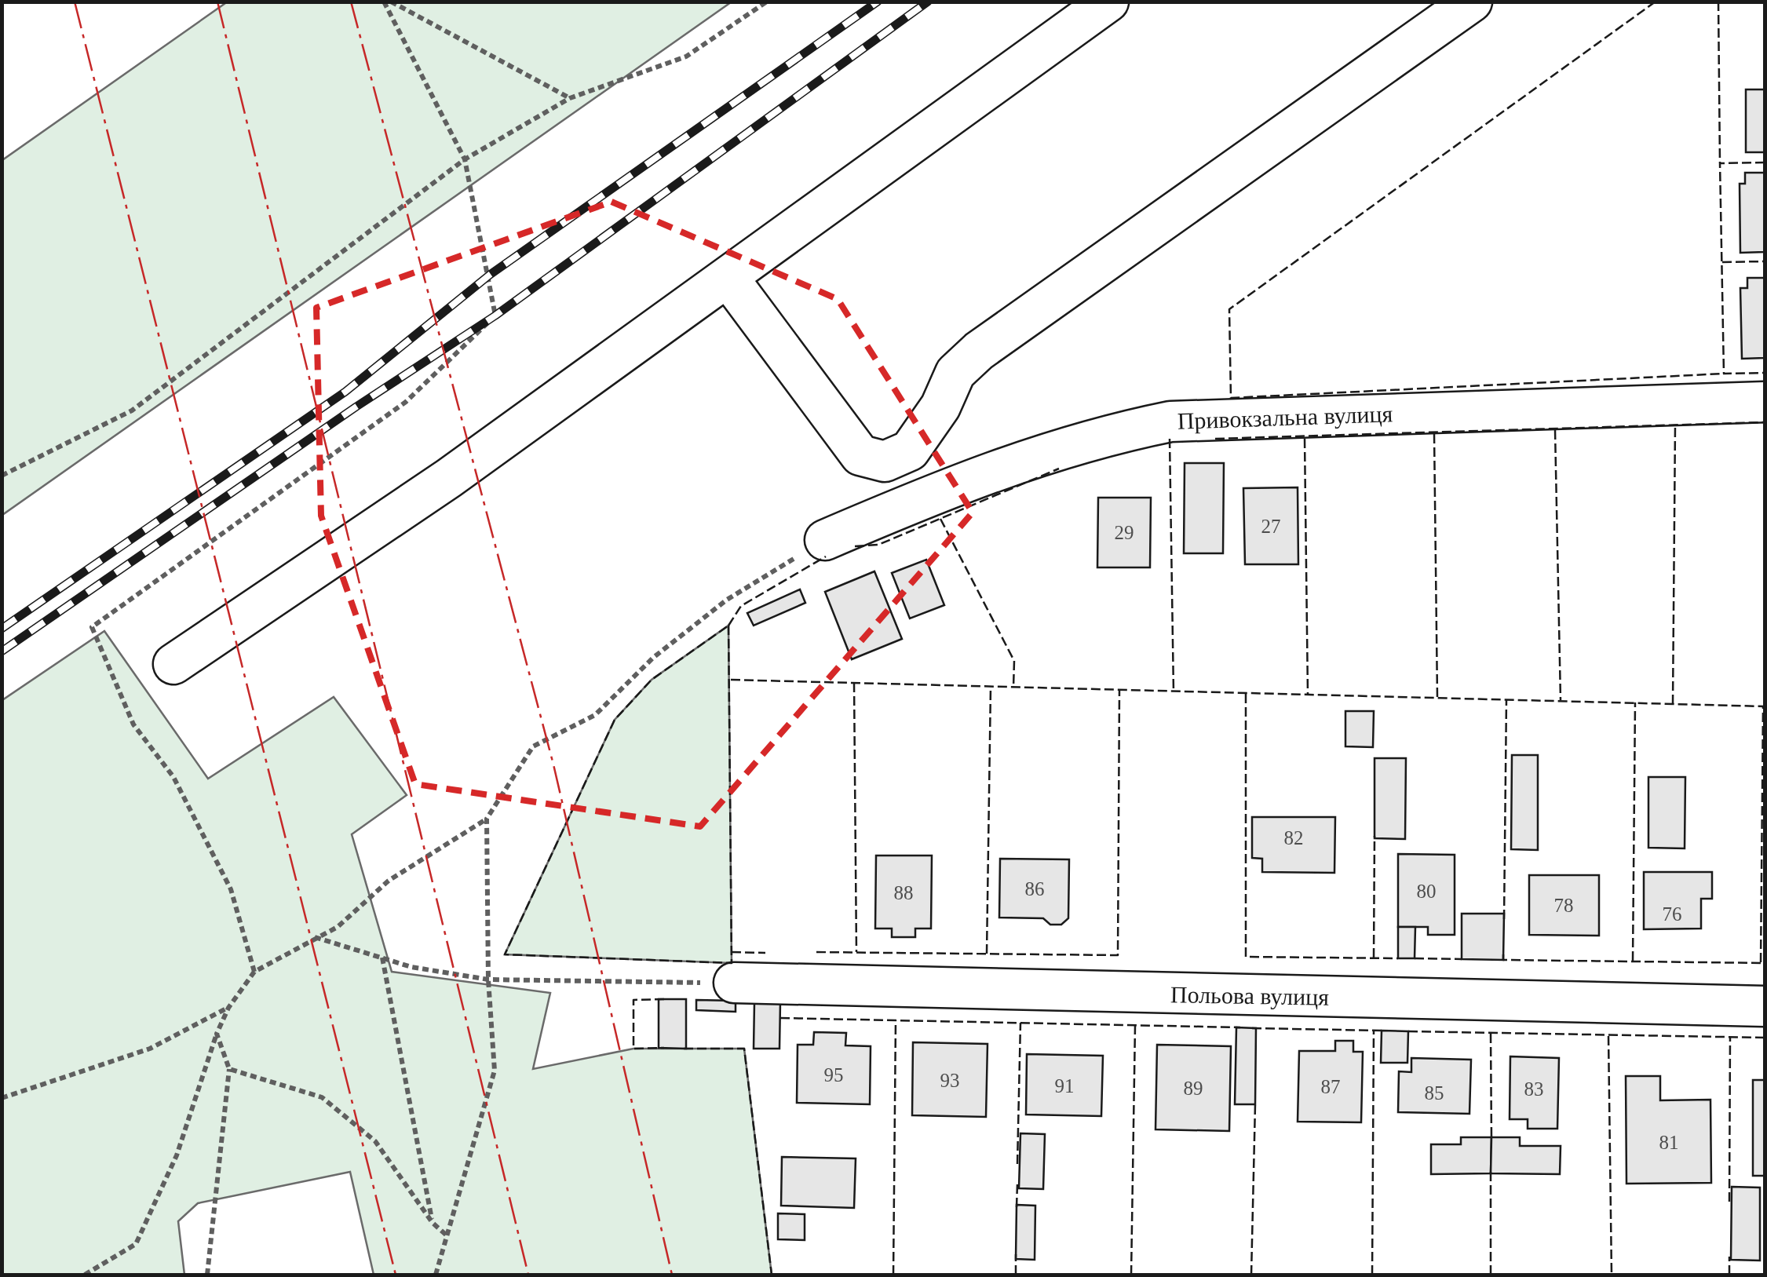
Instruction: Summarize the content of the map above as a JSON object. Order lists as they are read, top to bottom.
{
  "streets": {
    "street": ["Привокзальна вулиця", "Польова вулиця"]
  },
  "house_numbers": [
    "27",
    "29",
    "82",
    "86",
    "80",
    "88",
    "78",
    "76",
    "95",
    "93",
    "91",
    "87",
    "89",
    "83",
    "85",
    "81"
  ]
}
